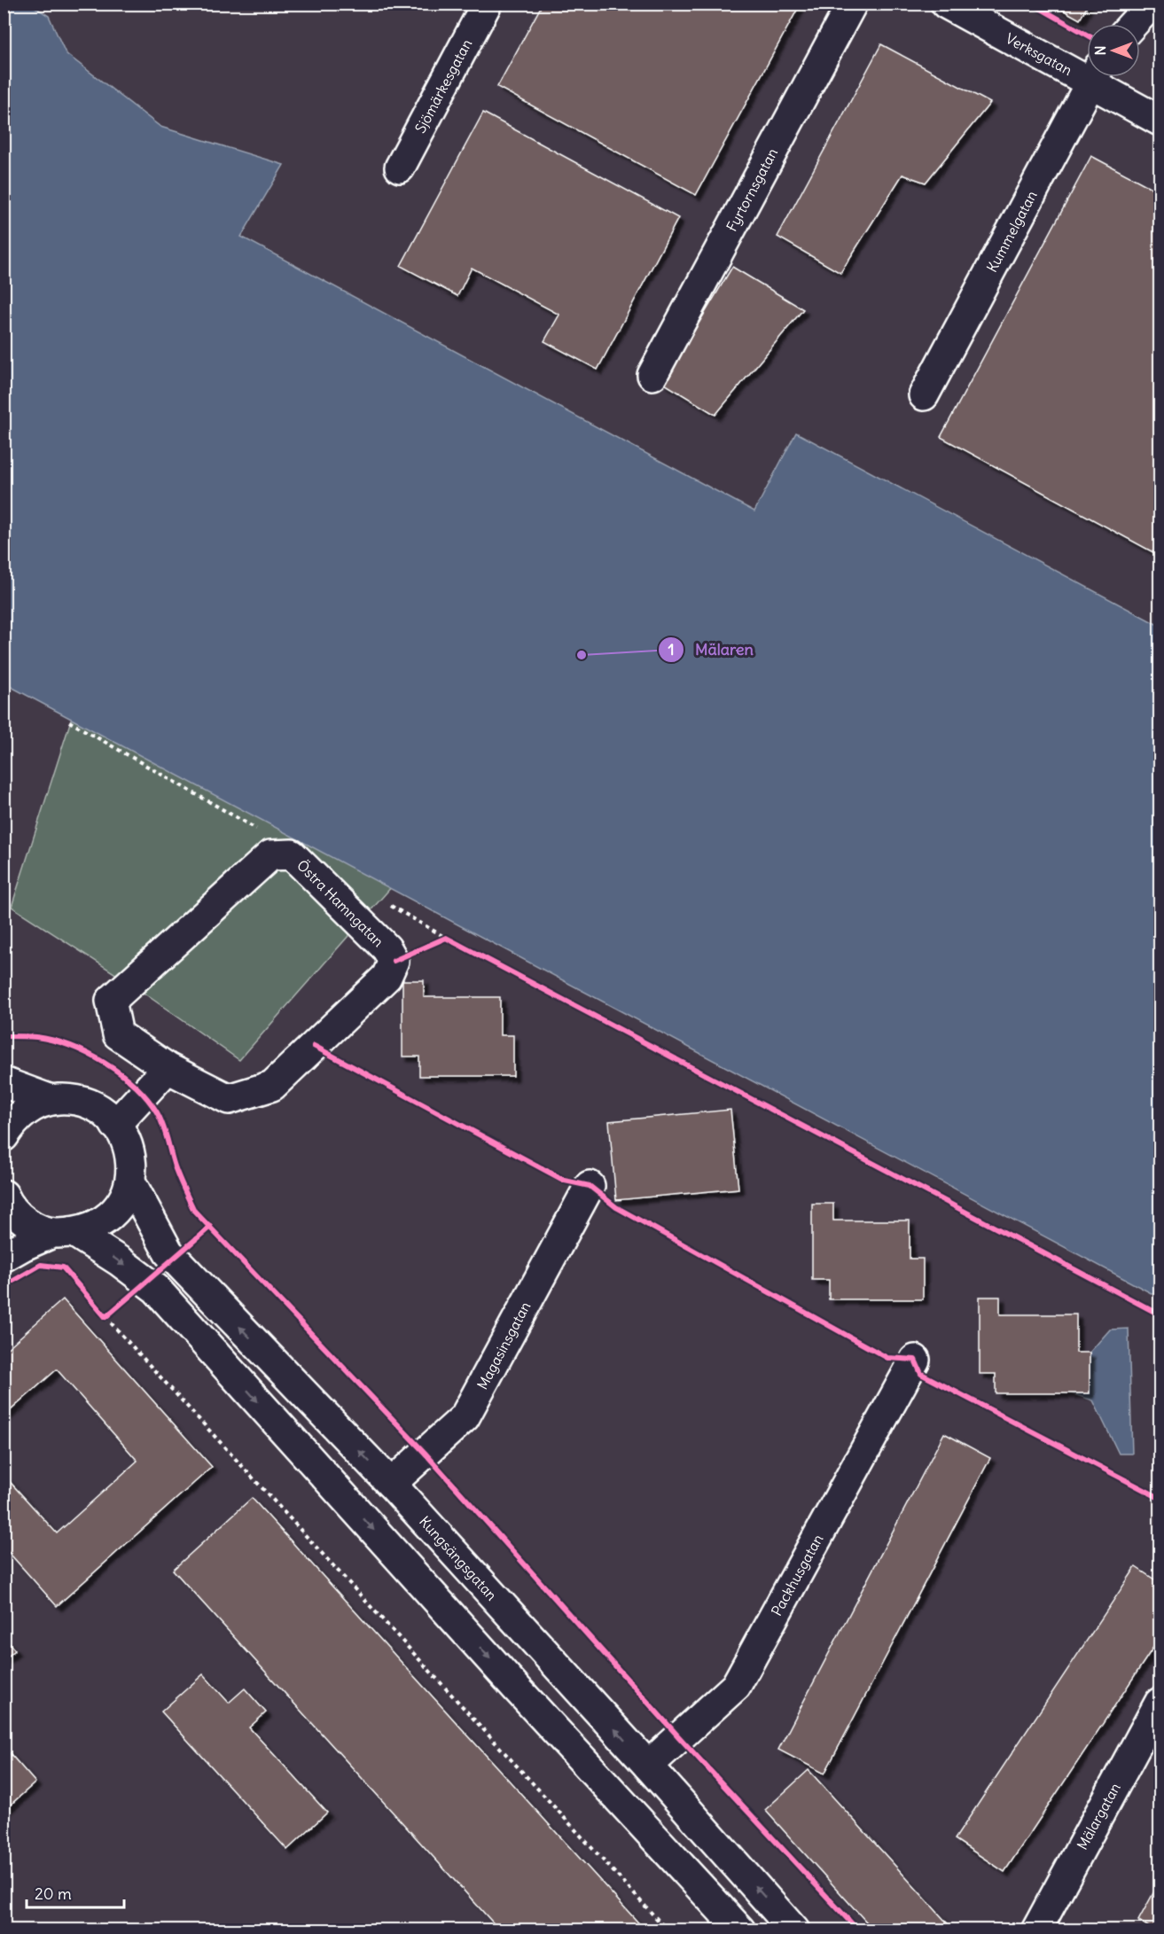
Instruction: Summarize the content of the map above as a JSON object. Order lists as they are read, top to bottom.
{
  "streets": {
    "street": [
      "Verksgatan",
      "Sjömärkesgatan",
      "Fyrtornsgatan",
      "Kummelgatan",
      "Östra Hamngatan",
      "Magasinsgatan",
      "Kungsängsgatan",
      "Packhusgatan",
      "Mälargatan"
    ]
  },
  "crossings": [
    ["Magasinsgatan", "Kungsängsgatan"],
    ["Kungsängsgatan", "Packhusgatan"]
  ],
  "places": ["Mälaren"],
  "scale_bar": "20 m",
  "north": "left"
}
